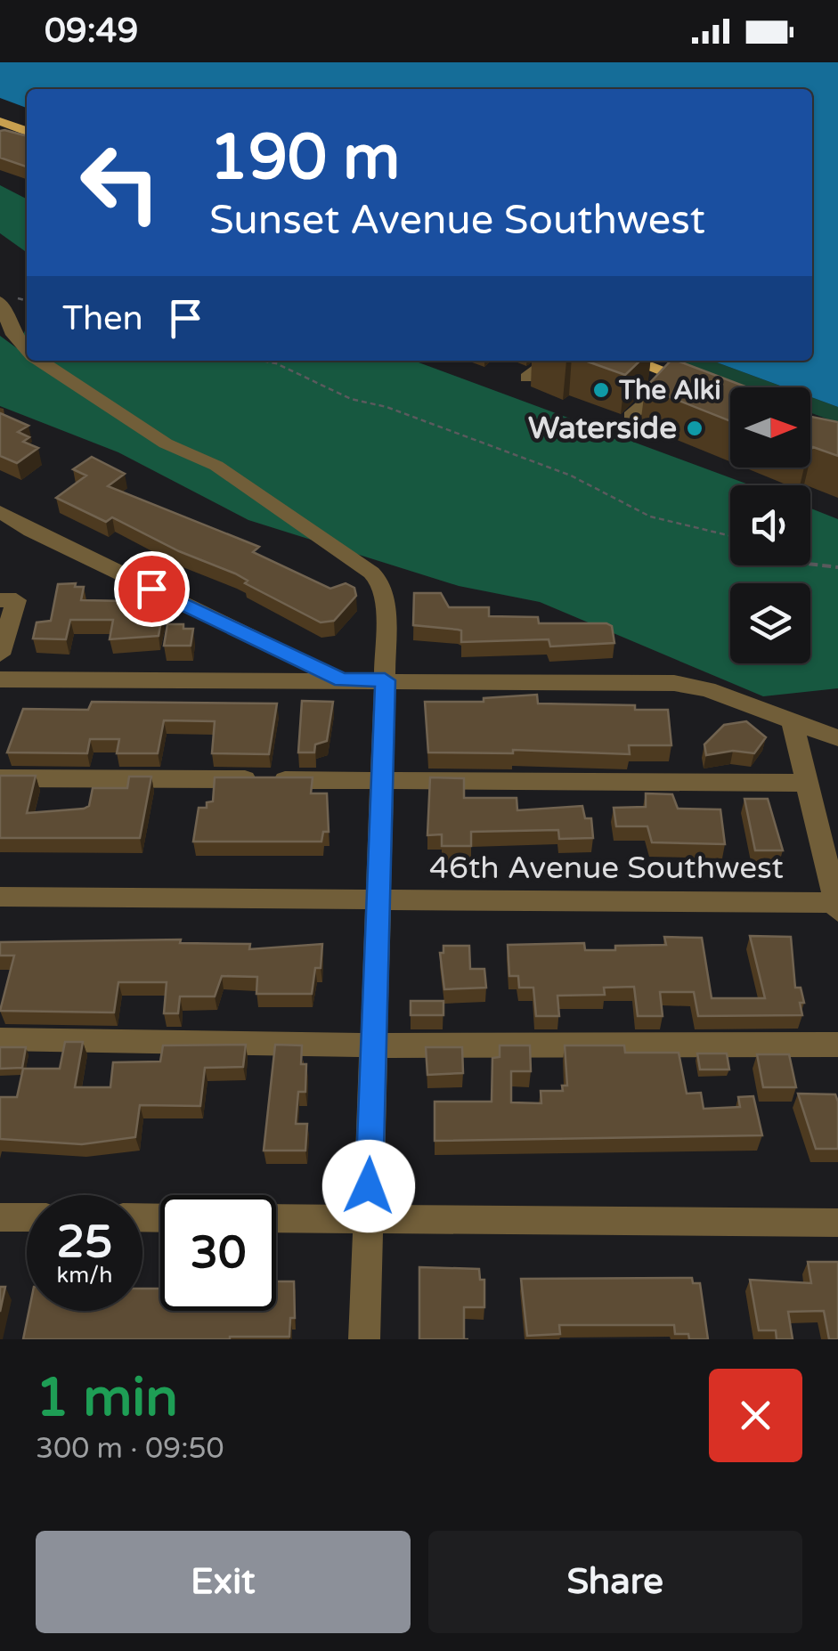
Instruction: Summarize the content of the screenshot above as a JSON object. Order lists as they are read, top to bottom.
{
  "streets": {
    "street": ["46th Avenue Southwest"]
  },
  "places": ["The Alki", "Waterside"],
  "north": "right",
  "page": {
    "status": "09:49",
    "turn": ["190 m", "Sunset Avenue Southwest"],
    "then": "Then",
    "speed": "25 km/h",
    "limit": "30",
    "heading": ["1 min", "300 m · 09:50"],
    "buttons": ["Exit", "Share"]
  }
}
